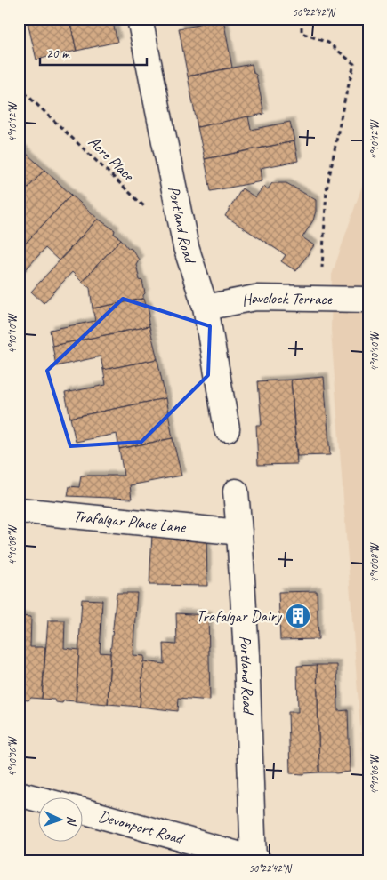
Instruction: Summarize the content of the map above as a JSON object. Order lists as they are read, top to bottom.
{
  "streets": {
    "street": [
      "Portland Road",
      "Havelock Terrace",
      "Trafalgar Place Lane",
      "Devonport Road"
    ],
    "path": ["Acre Place"]
  },
  "crossings": [
    ["Portland Road", "Havelock Terrace"],
    ["Portland Road", "Trafalgar Place Lane"],
    ["Portland Road", "Devonport Road"]
  ],
  "places": {
    "building": ["Trafalgar Dairy"]
  },
  "scale_bar": "20 m",
  "north": "right",
  "coordinates": [
    "50°22'42\"N",
    "4°10'12\"W",
    "4°10'10\"W",
    "4°10'08\"W",
    "4°10'06\"W"
  ]
}
